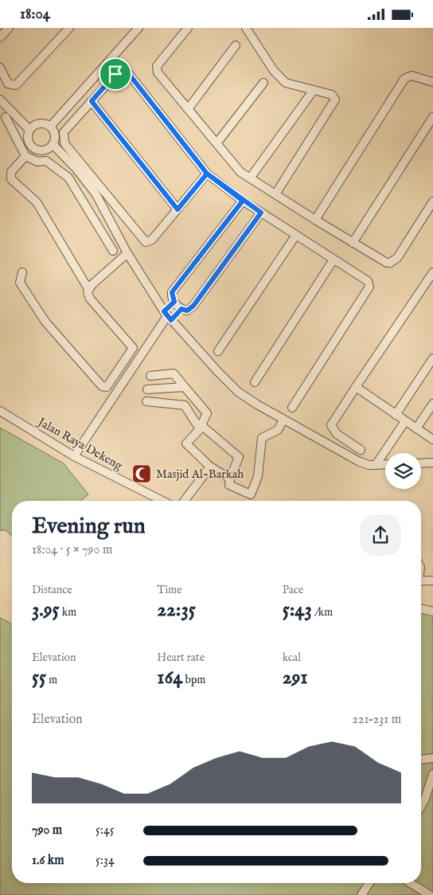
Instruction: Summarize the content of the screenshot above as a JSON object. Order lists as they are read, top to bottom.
{
  "streets": {
    "street": ["Jalan Raya Dekeng"]
  },
  "places": {
    "mosque": ["Masjid Al-Barkah"]
  },
  "page": {
    "status": "18:04",
    "heading": ["Evening run", "18:04 · 5 × 790 m"],
    "stats": [
      ["Distance", "3.95 km"],
      ["Time", "22:35"],
      ["Pace", "5:43 /km"],
      ["Elevation", "55 m"],
      ["Heart rate", "164 bpm"],
      ["kcal", "291"]
    ],
    "chart": ["Elevation", "221–231 m"],
    "list": [
      {
        "name": "790 m",
        "note": "5:45"
      },
      {
        "name": "1.6 km",
        "note": "5:34"
      }
    ]
  }
}
